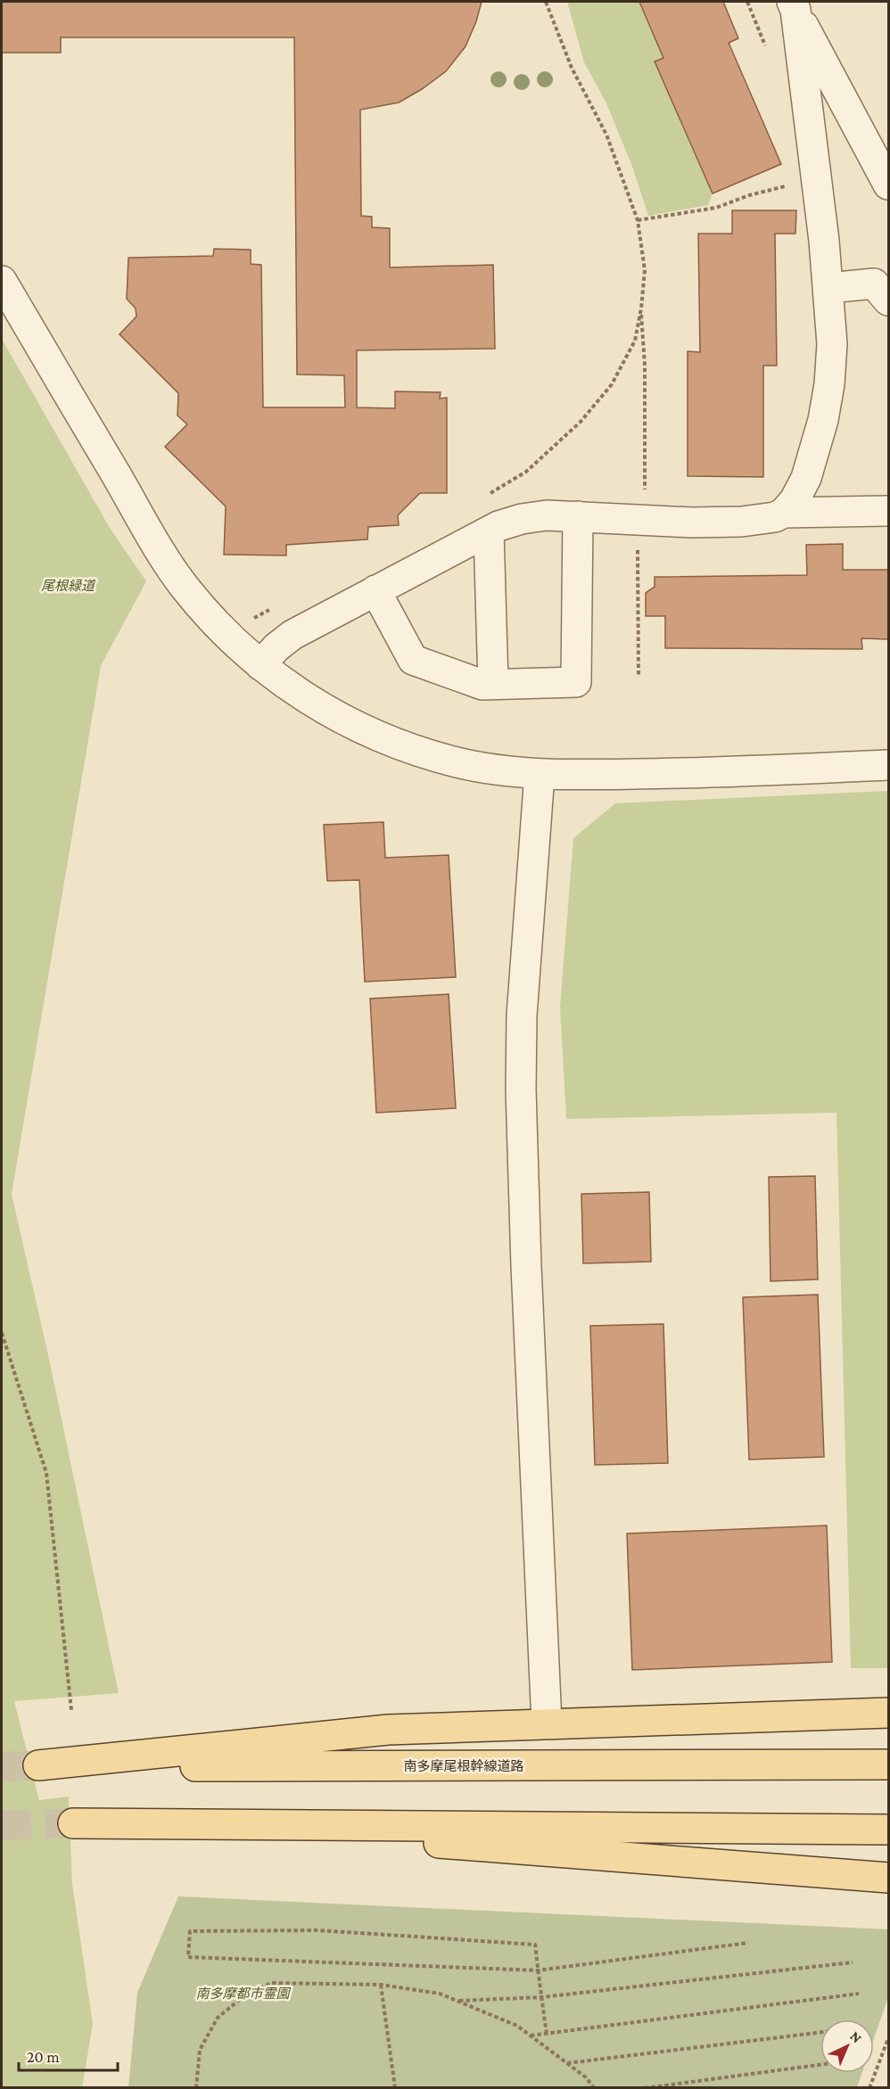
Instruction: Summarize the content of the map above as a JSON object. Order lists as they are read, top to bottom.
{
  "streets": {
    "main road": ["南多摩尾根幹線道路"]
  },
  "parks": ["尾根緑道", "南多摩都市霊園"],
  "scale_bar": "20 m",
  "north": "top right"
}
